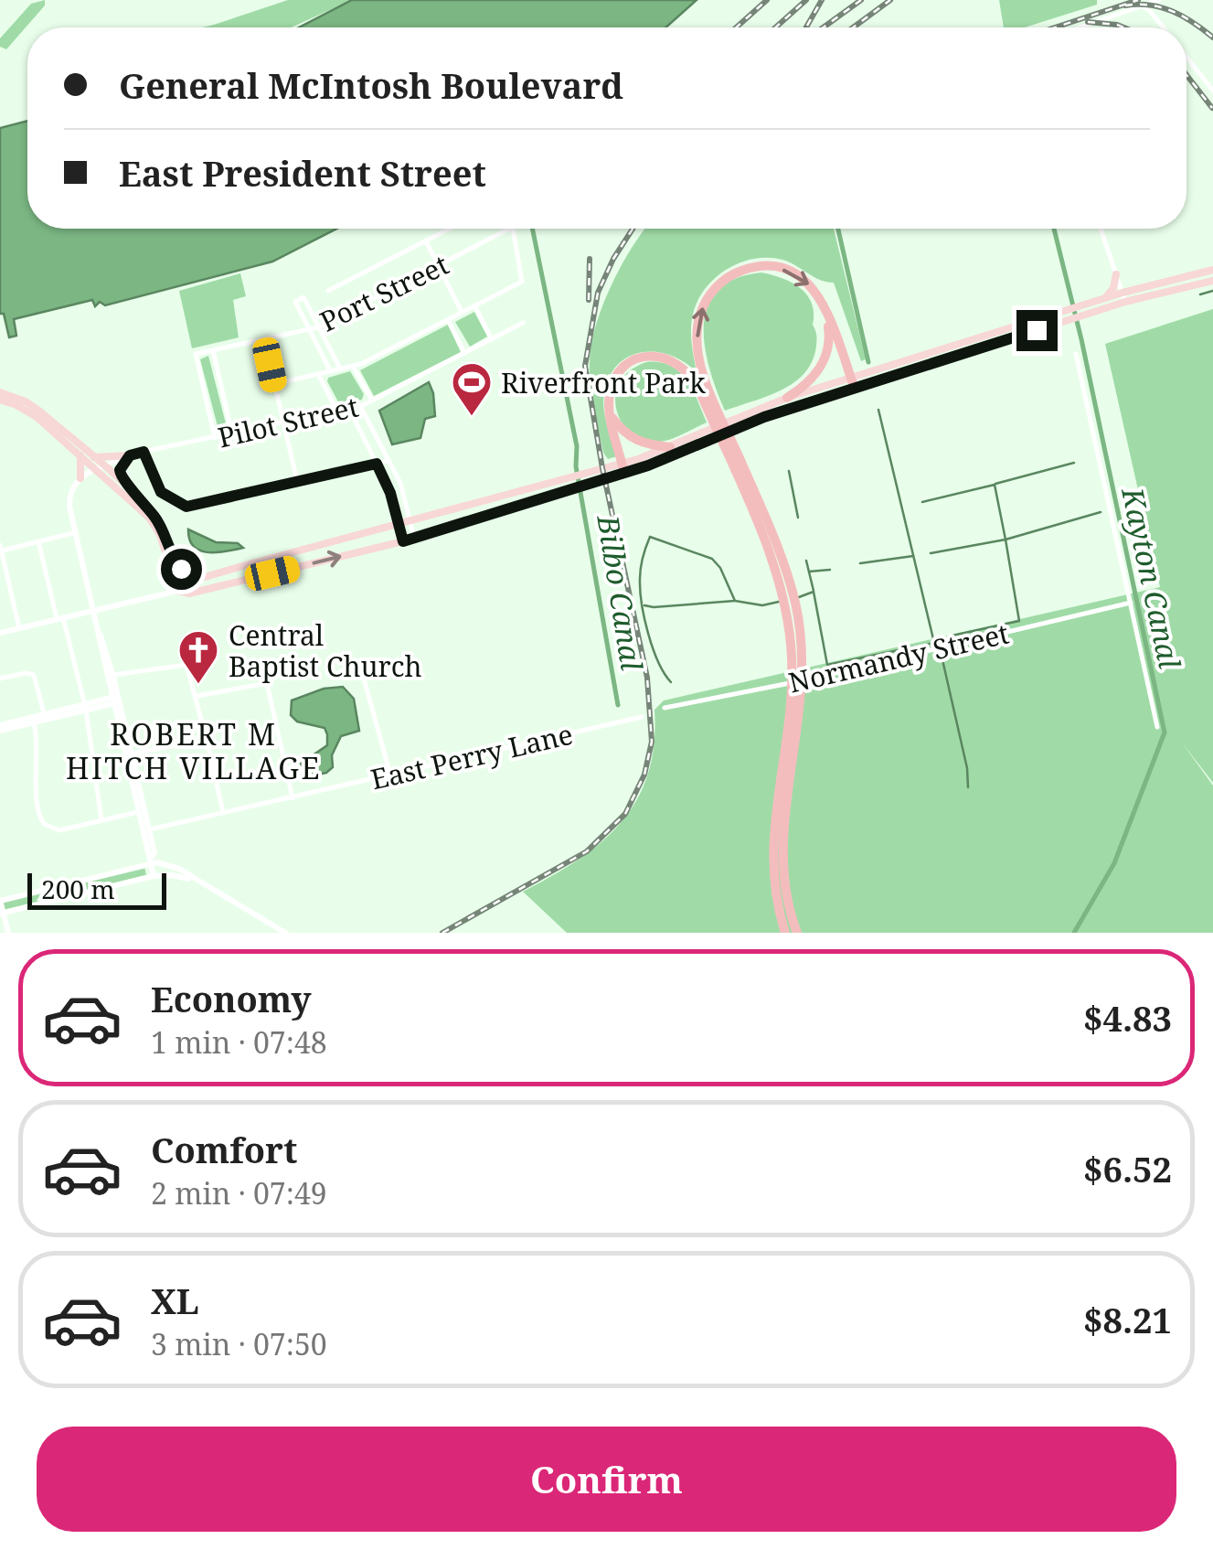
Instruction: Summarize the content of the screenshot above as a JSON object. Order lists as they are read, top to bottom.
{
  "streets": {
    "street": [
      "Port Street",
      "Pilot Street",
      "Normandy Street",
      "East Perry Lane"
    ]
  },
  "crossings": [
    ["Port Street", "Pilot Street"]
  ],
  "districts": ["ROBERT M HITCH VILLAGE"],
  "water": ["Kayton Canal", "Bilbo Canal"],
  "places": {
    "sports": ["Riverfront Park"],
    "church": ["Central Baptist Church"]
  },
  "scale_bar": "200 m",
  "page": {
    "banner": ["General McIntosh Boulevard", "East President Street"],
    "scale": "200 m",
    "list": [
      {
        "name": "Economy",
        "note": "1 min · 07:48",
        "value": "$4.83"
      },
      {
        "name": "Comfort",
        "note": "2 min · 07:49",
        "value": "$6.52"
      },
      {
        "name": "XL",
        "note": "3 min · 07:50",
        "value": "$8.21"
      }
    ],
    "buttons": "Confirm"
  }
}
